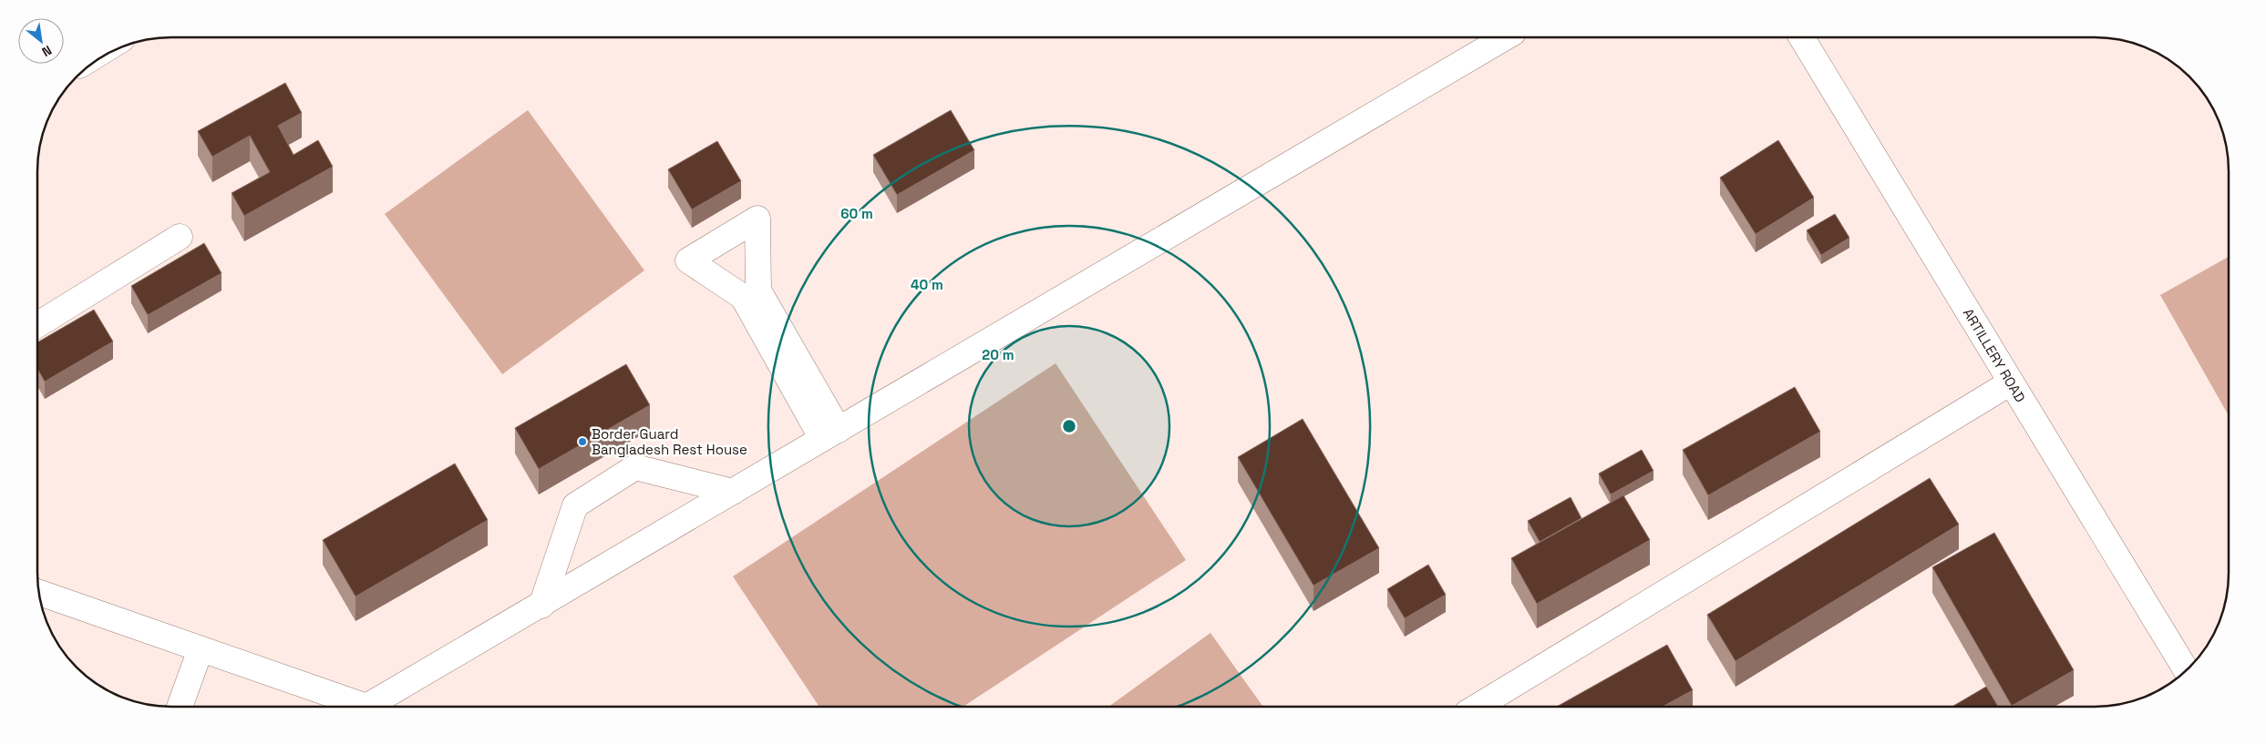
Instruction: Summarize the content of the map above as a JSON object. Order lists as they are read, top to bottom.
{
  "streets": {
    "street": ["ARTILLERY ROAD"]
  },
  "places": ["Border Guard Bangladesh Rest House"],
  "north": "bottom right",
  "rings": ["60 m", "40 m", "20 m"]
}
